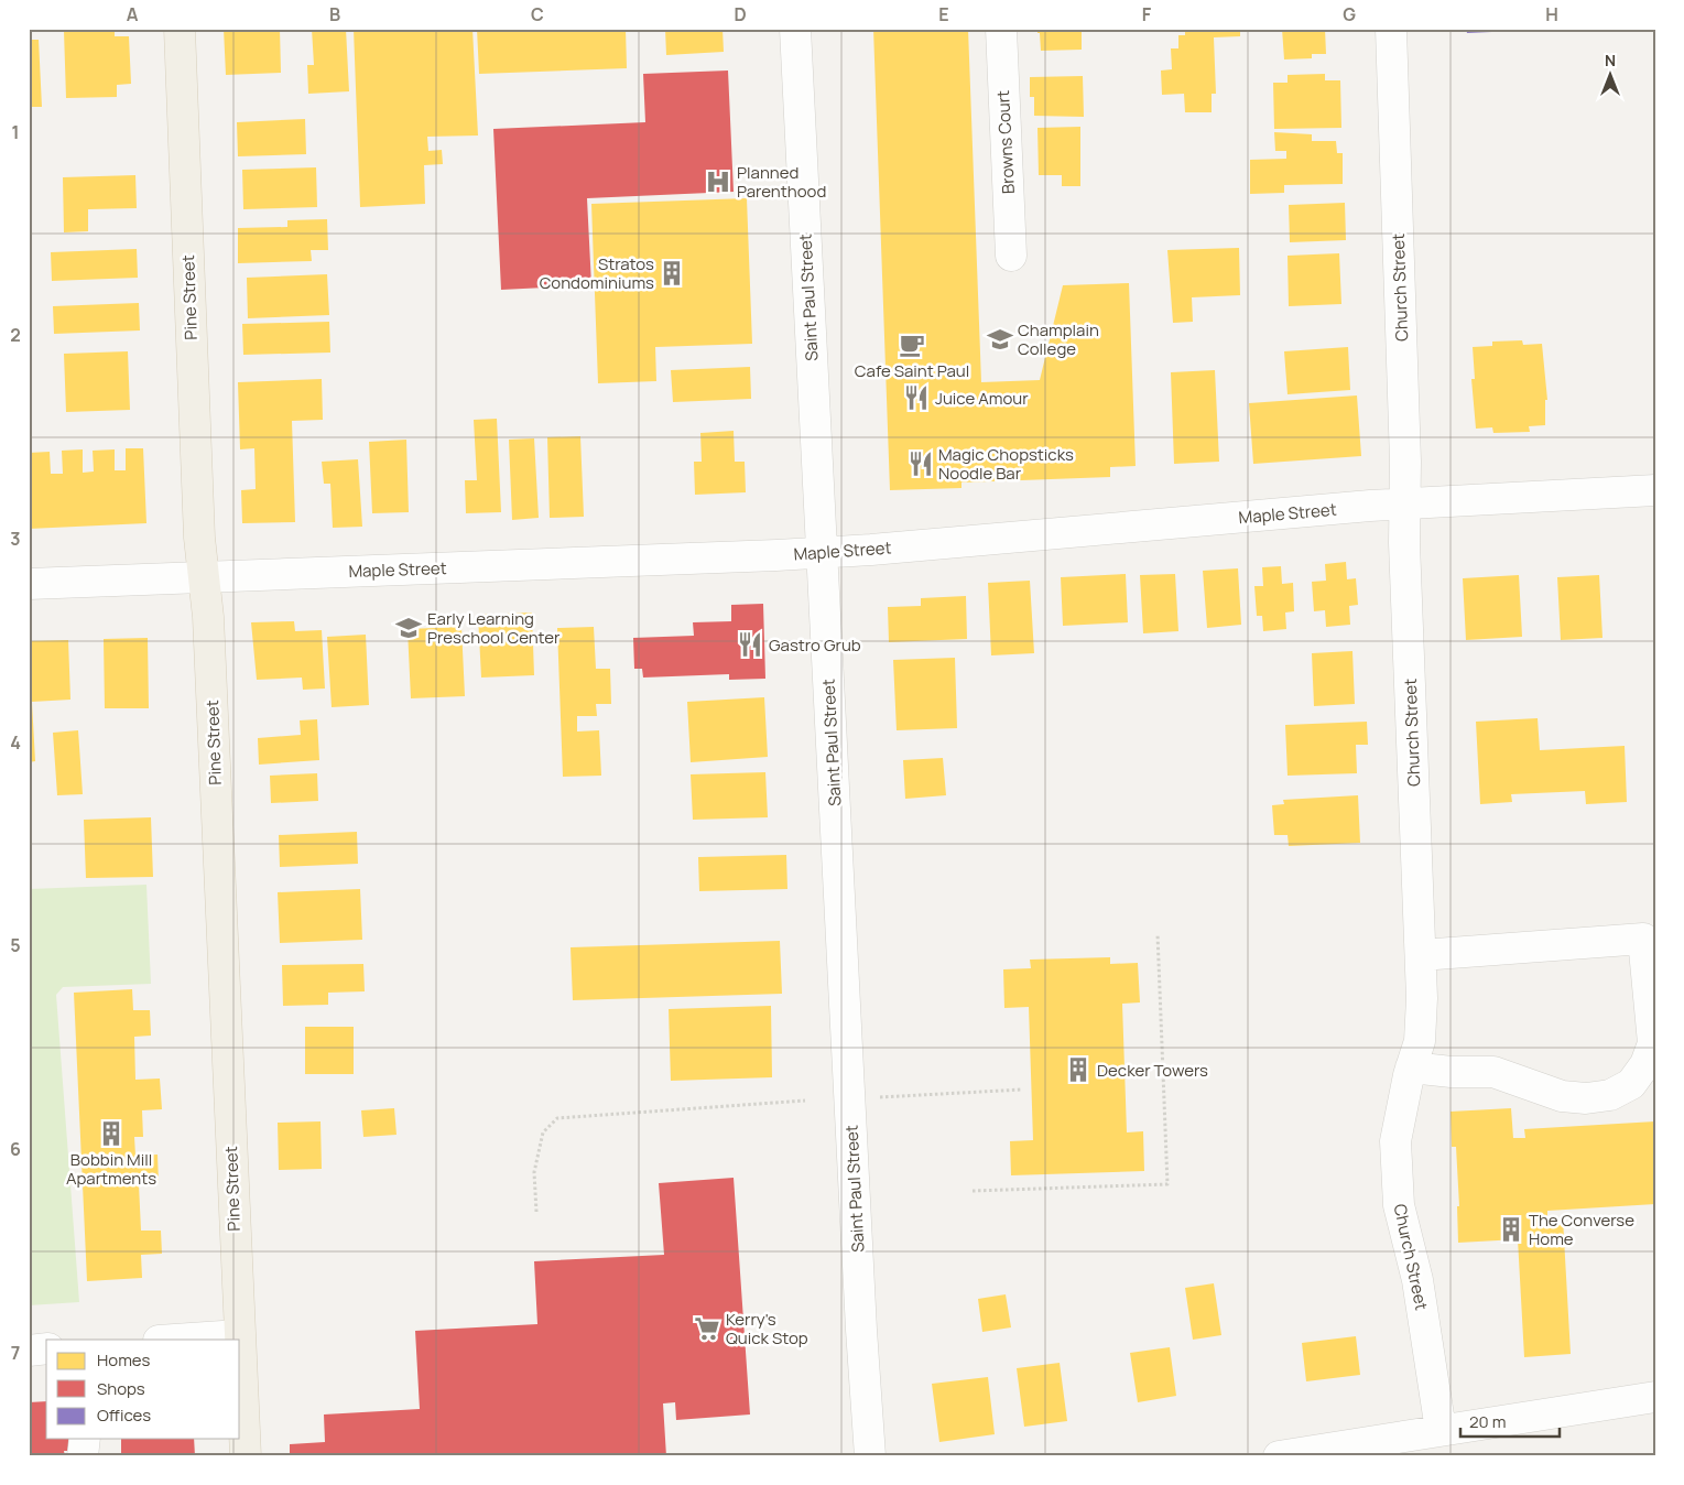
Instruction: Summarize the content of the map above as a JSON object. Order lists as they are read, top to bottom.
{
  "streets": {
    "main road": ["Pine Street"],
    "street": [
      "Browns Court",
      "Church Street",
      "Saint Paul Street",
      "Maple Street"
    ]
  },
  "crossings": [
    ["Church Street", "Maple Street"],
    ["Pine Street", "Maple Street"],
    ["Saint Paul Street", "Maple Street"]
  ],
  "places": {
    "hospital": ["Planned Parenthood"],
    "building": [
      "Stratos Condominiums",
      "Decker Towers",
      "Bobbin Mill Apartments",
      "The Converse Home"
    ],
    "school or university": ["Champlain College", "Early Learning Preschool Center"],
    "cafe": ["Cafe Saint Paul"],
    "restaurant": ["Juice Amour", "Magic Chopsticks Noodle Bar", "Gastro Grub"],
    "supermarket": ["Kerry's Quick Stop"]
  },
  "legend": ["Homes", "Shops", "Offices"],
  "scale_bar": "20 m",
  "north": "top",
  "grid": {
    "columns": [
      "A",
      "B",
      "C",
      "D",
      "E",
      "F",
      "G",
      "H"
    ],
    "rows": [
      "1",
      "2",
      "3",
      "4",
      "5",
      "6",
      "7"
    ]
  }
}
